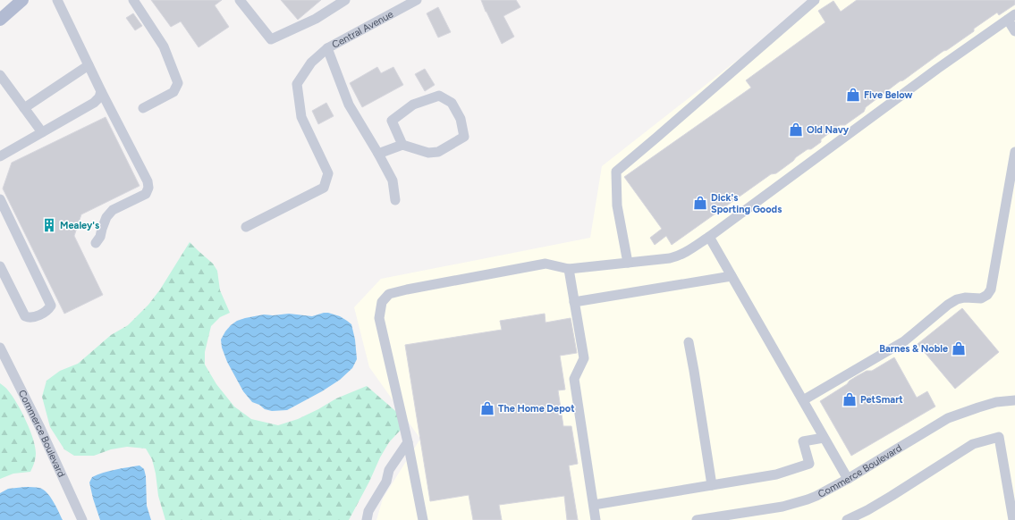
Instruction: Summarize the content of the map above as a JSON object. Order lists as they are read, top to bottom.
{
  "streets": {
    "street": ["Central Avenue", "Commerce Boulevard"]
  },
  "places": {
    "shop": [
      "Five Below",
      "Old Navy",
      "Dick's Sporting Goods",
      "Barnes & Noble",
      "PetSmart",
      "The Home Depot"
    ],
    "building": ["Mealey's"]
  }
}
